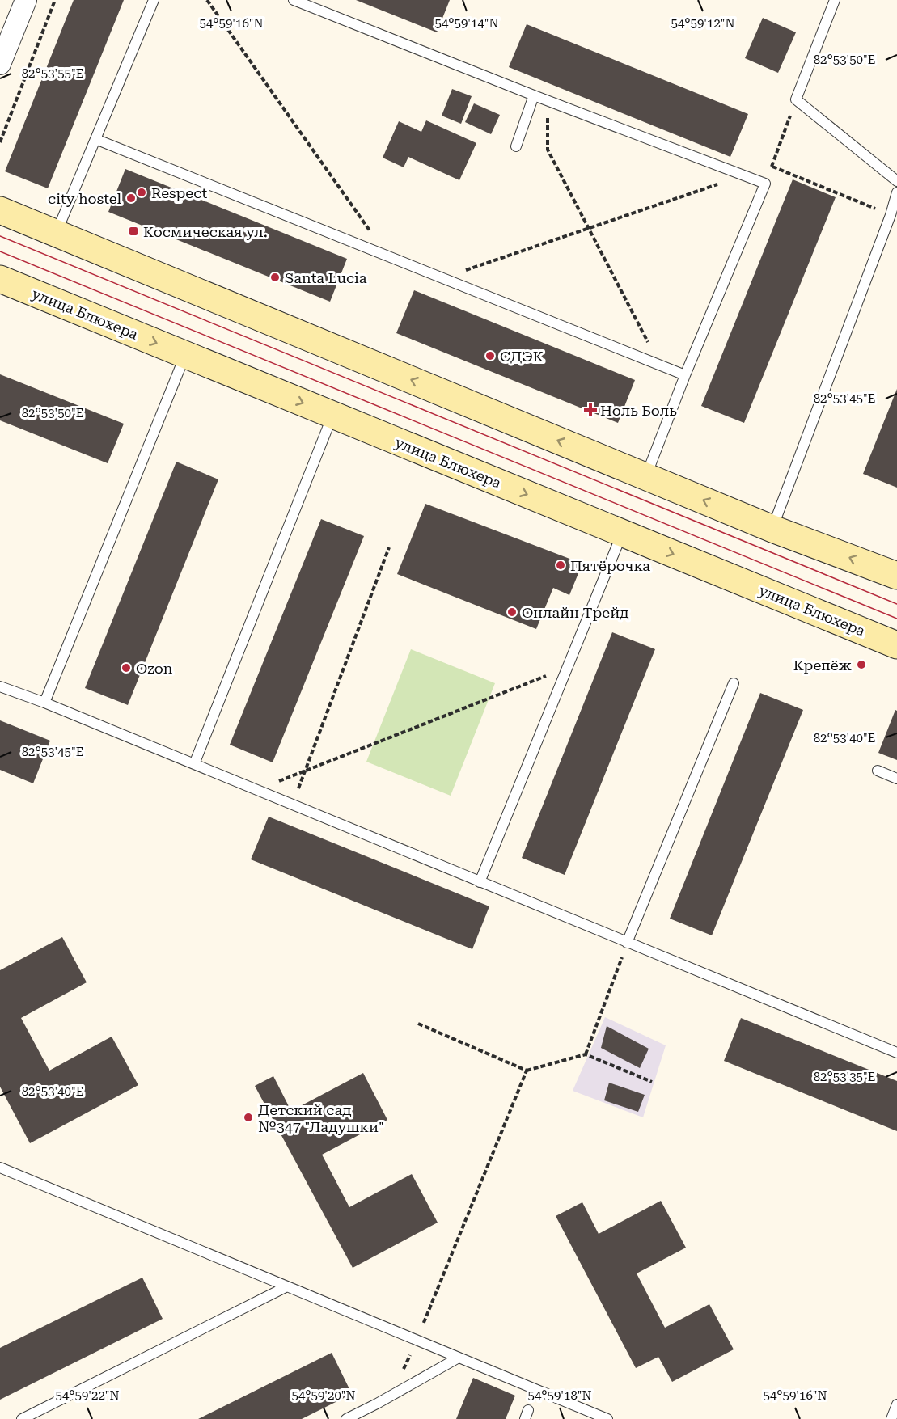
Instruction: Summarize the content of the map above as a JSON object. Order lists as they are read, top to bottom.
{
  "streets": {
    "street": ["улица Блюхера"]
  },
  "places": {
    "other": [
      "Respect",
      "city hostel",
      "Santa Lucia",
      "СДЭК",
      "Пятёрочка",
      "Онлайн Трейд",
      "Крепёж",
      "Ozon",
      "Детский сад №347 \"Ладушки\""
    ],
    "transit": ["Космическая ул."],
    "health": ["Ноль Боль"]
  },
  "coordinates": [
    "54°59'16\"N",
    "54°59'14\"N",
    "54°59'12\"N",
    "82°53'50\"E",
    "82°53'55\"E",
    "82°53'45\"E",
    "82°53'40\"E",
    "82°53'35\"E",
    "54°59'22\"N",
    "54°59'20\"N",
    "54°59'18\"N"
  ]
}
